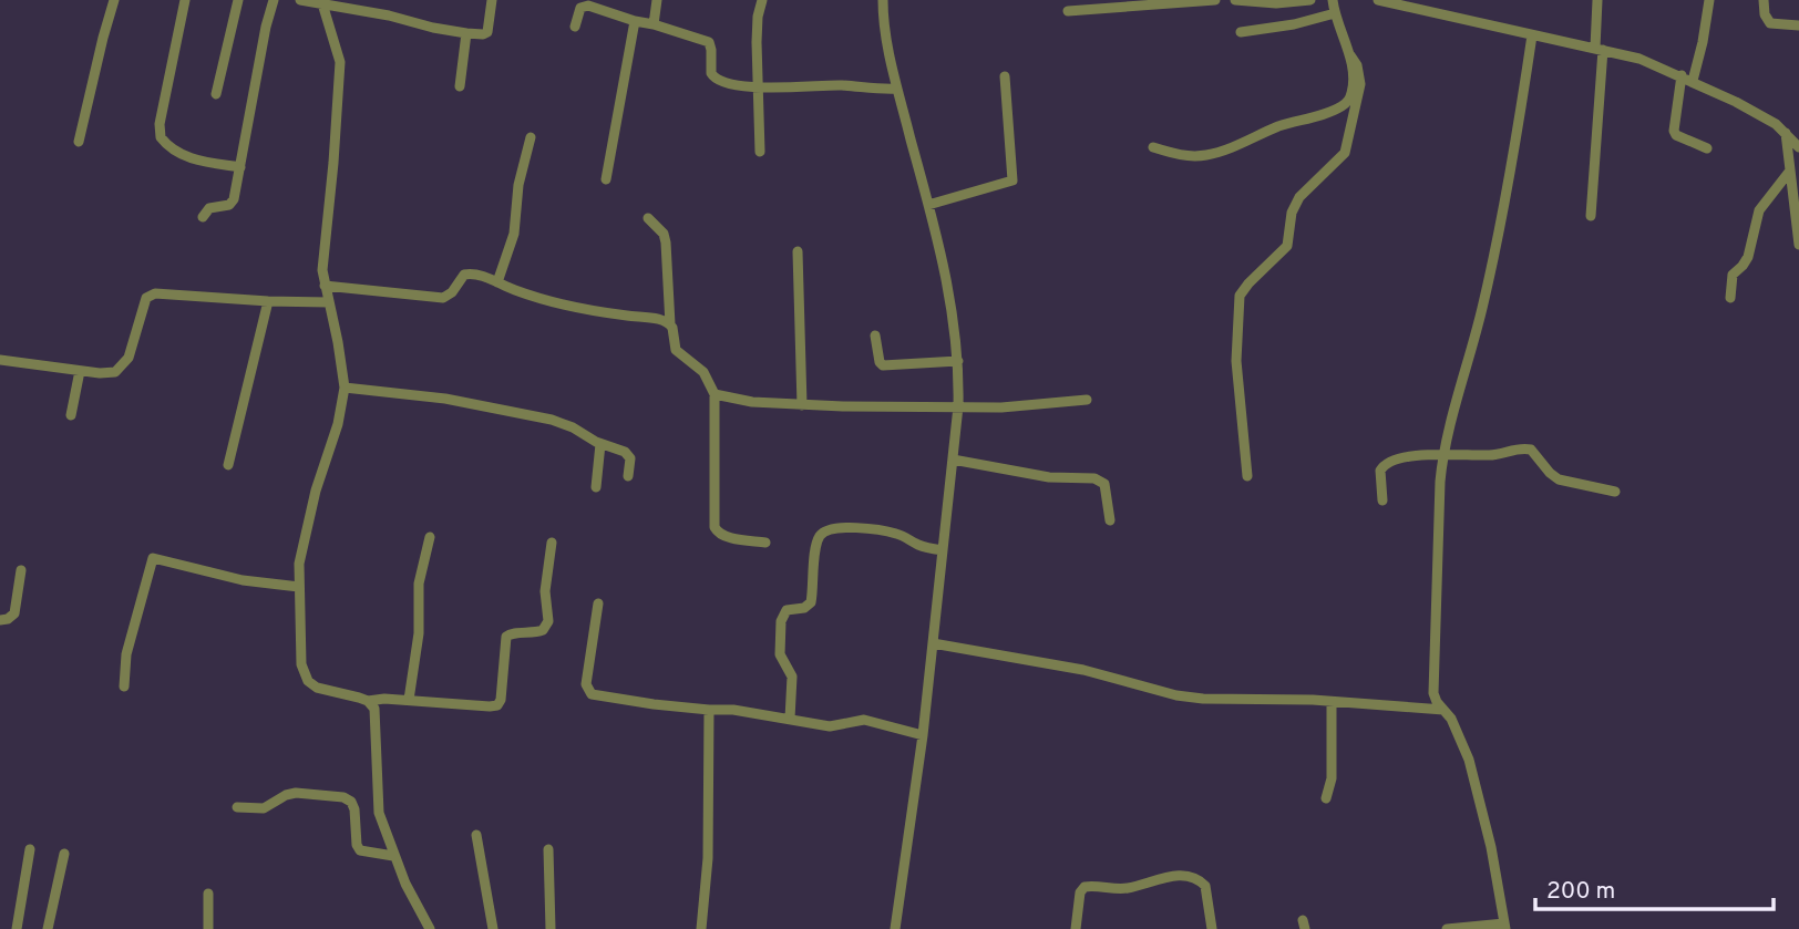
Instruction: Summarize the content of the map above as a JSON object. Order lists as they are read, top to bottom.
{
  "scale_bar": "200 m"
}
